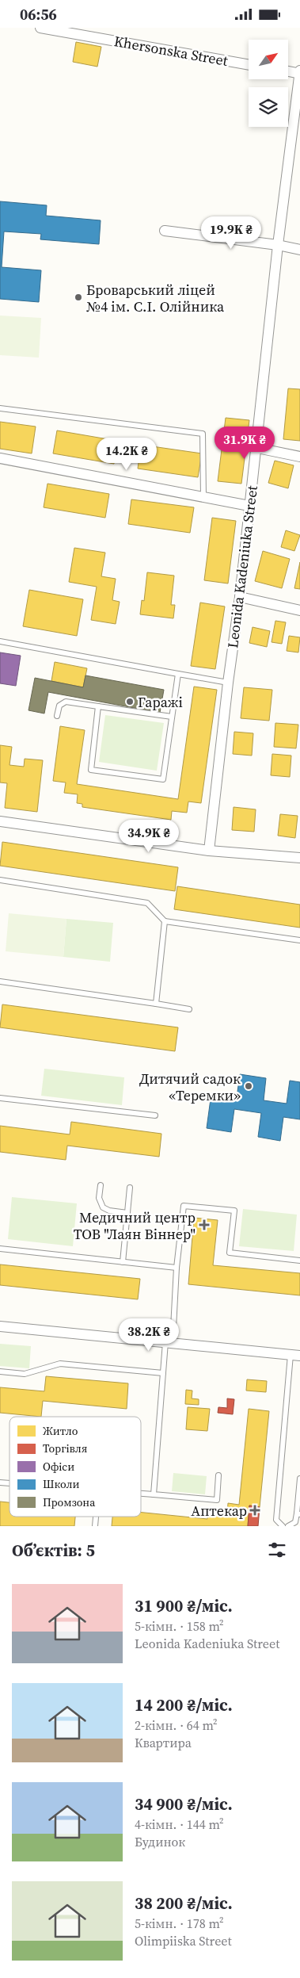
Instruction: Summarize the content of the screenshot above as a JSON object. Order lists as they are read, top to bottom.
{
  "streets": {
    "street": ["Khersonska Street", "Leonida Kadeniuka Street"]
  },
  "places": {
    "other": ["Броварський ліцей №4 ім. С.І. Олійника", "Гаражі", "Дитячий садок «Теремки»"],
    "health": ["Медичний центр ТОВ \"Лаян Віннер\"", "Аптекар"]
  },
  "legend": [
    "Житло",
    "Торгівля",
    "Офіси",
    "Школи",
    "Промзона"
  ],
  "north": "top right",
  "page": {
    "status": "06:56",
    "price": [
      "19.9K ₴",
      "31.9K ₴",
      "14.2K ₴",
      "34.9K ₴",
      "38.2K ₴"
    ],
    "heading": "Об’єктів: 5",
    "list": [
      {
        "name": "31 900 ₴/міс.",
        "note": "5-кімн. · 158 m² · Leonida Kadeniuka Street"
      },
      {
        "name": "14 200 ₴/міс.",
        "note": "2-кімн. · 64 m² · Квартира"
      },
      {
        "name": "34 900 ₴/міс.",
        "note": "4-кімн. · 144 m² · Будинок"
      },
      {
        "name": "38 200 ₴/міс.",
        "note": "5-кімн. · 178 m² · Olimpiiska Street"
      }
    ]
  }
}
